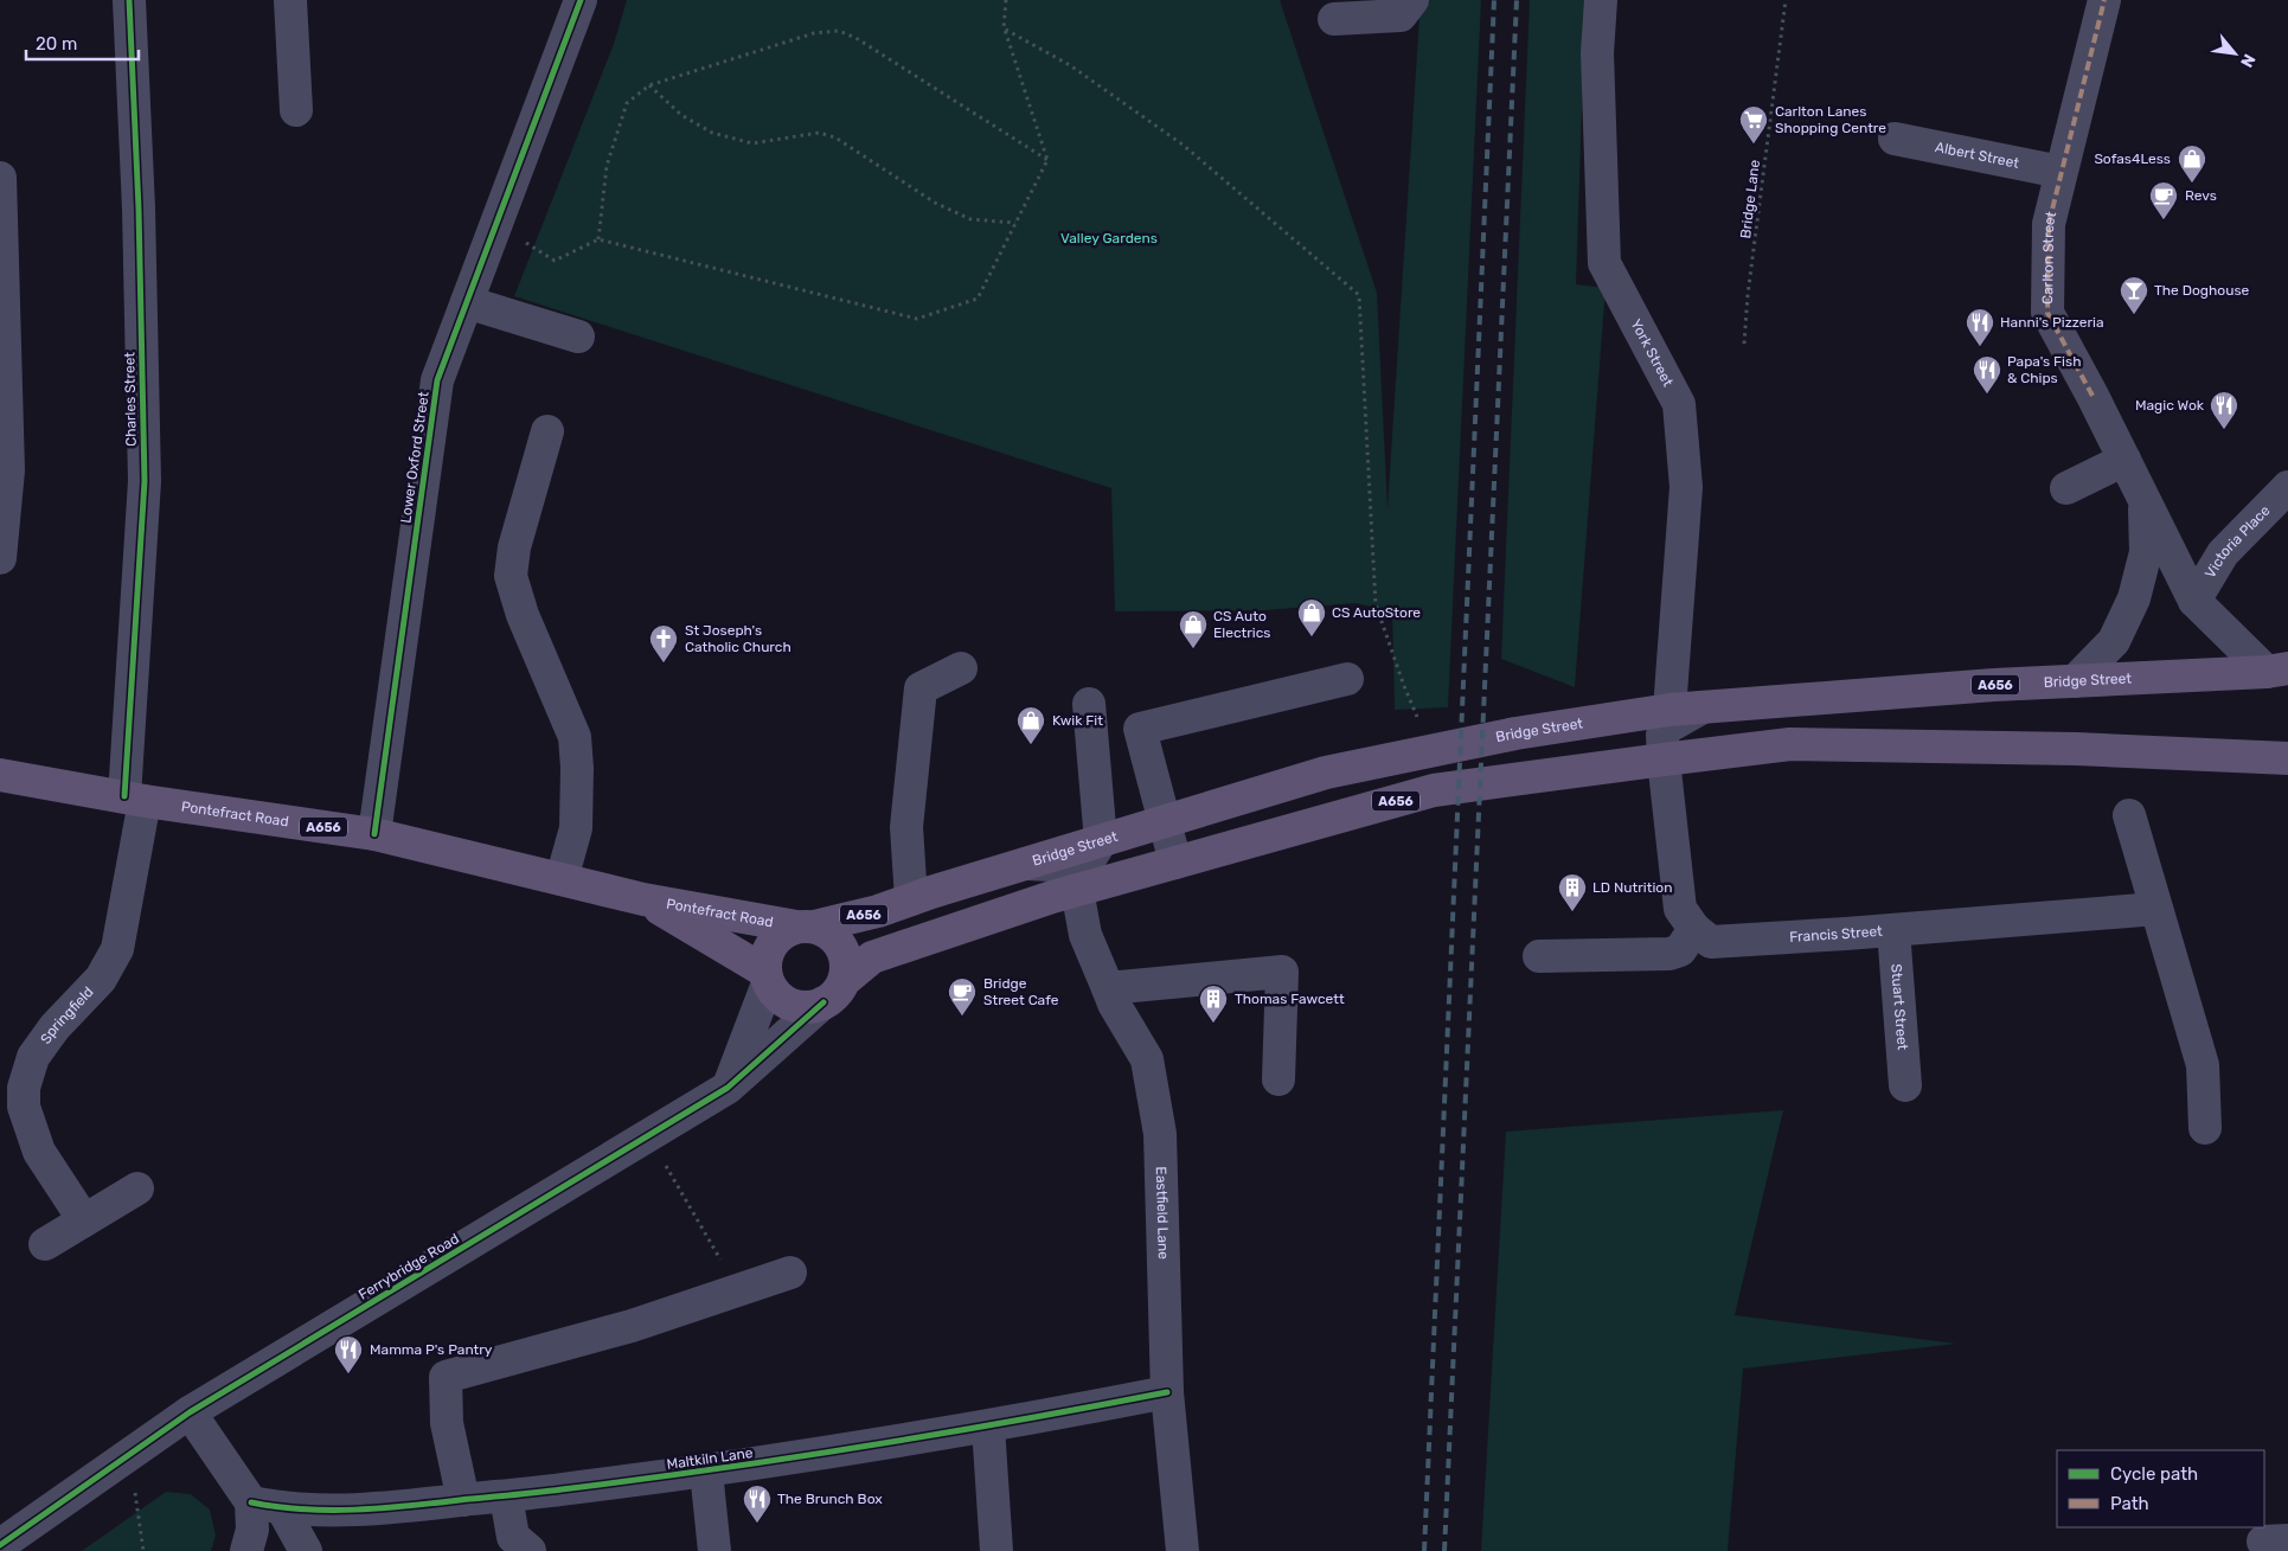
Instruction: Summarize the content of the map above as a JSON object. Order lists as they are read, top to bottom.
{
  "streets": {
    "main road": ["Bridge Street", "A656", "Pontefract Road"],
    "street": [
      "Albert Street",
      "Carlton Street",
      "York Street",
      "Charles Street",
      "Lower Oxford Street",
      "Victoria Place",
      "Francis Street",
      "Stuart Street",
      "Springfield",
      "Eastfield Lane",
      "Ferrybridge Road",
      "Maltkiln Lane"
    ],
    "path": ["Bridge Lane"]
  },
  "crossings": [
    ["Albert Street", "Carlton Street"],
    ["Carlton Street", "Victoria Place"],
    ["Carlton Street", "Bridge Street"],
    ["York Street", "Bridge Street"],
    ["Charles Street", "Pontefract Road"],
    ["Charles Street", "Springfield"],
    ["Lower Oxford Street", "Pontefract Road"],
    ["Bridge Street", "A656"],
    ["Bridge Street", "Pontefract Road"],
    ["Bridge Street", "Eastfield Lane"],
    ["Bridge Street", "Ferrybridge Road"],
    ["A656", "Pontefract Road"],
    ["A656", "Eastfield Lane"],
    ["A656", "Ferrybridge Road"],
    ["Pontefract Road", "Springfield"],
    ["Pontefract Road", "Ferrybridge Road"],
    ["Francis Street", "Stuart Street"],
    ["Eastfield Lane", "Maltkiln Lane"]
  ],
  "parks": ["Valley Gardens"],
  "places": {
    "supermarket": ["Carlton Lanes Shopping Centre"],
    "shop": [
      "Sofas4Less",
      "CS AutoStore",
      "CS Auto Electrics",
      "Kwik Fit"
    ],
    "cafe": ["Revs", "Bridge Street Cafe"],
    "bar": ["The Doghouse"],
    "restaurant": [
      "Hanni's Pizzeria",
      "Papa's Fish & Chips",
      "Magic Wok",
      "Mamma P's Pantry",
      "The Brunch Box"
    ],
    "church": ["St Joseph's Catholic Church"],
    "building": ["LD Nutrition", "Thomas Fawcett"]
  },
  "legend": ["Cycle path", "Path"],
  "scale_bar": "20 m",
  "north": "bottom right"
}
